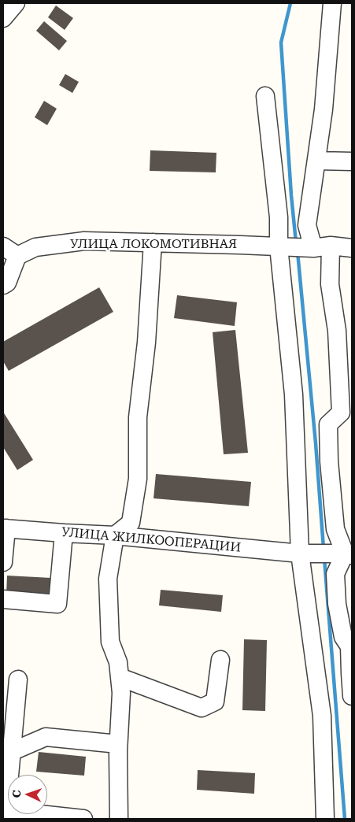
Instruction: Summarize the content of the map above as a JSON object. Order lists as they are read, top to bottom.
{
  "streets": {
    "street": ["УЛИЦА ЛОКОМОТИВНАЯ", "УЛИЦА ЖИЛКООПЕРАЦИИ"]
  },
  "north": "left"
}
